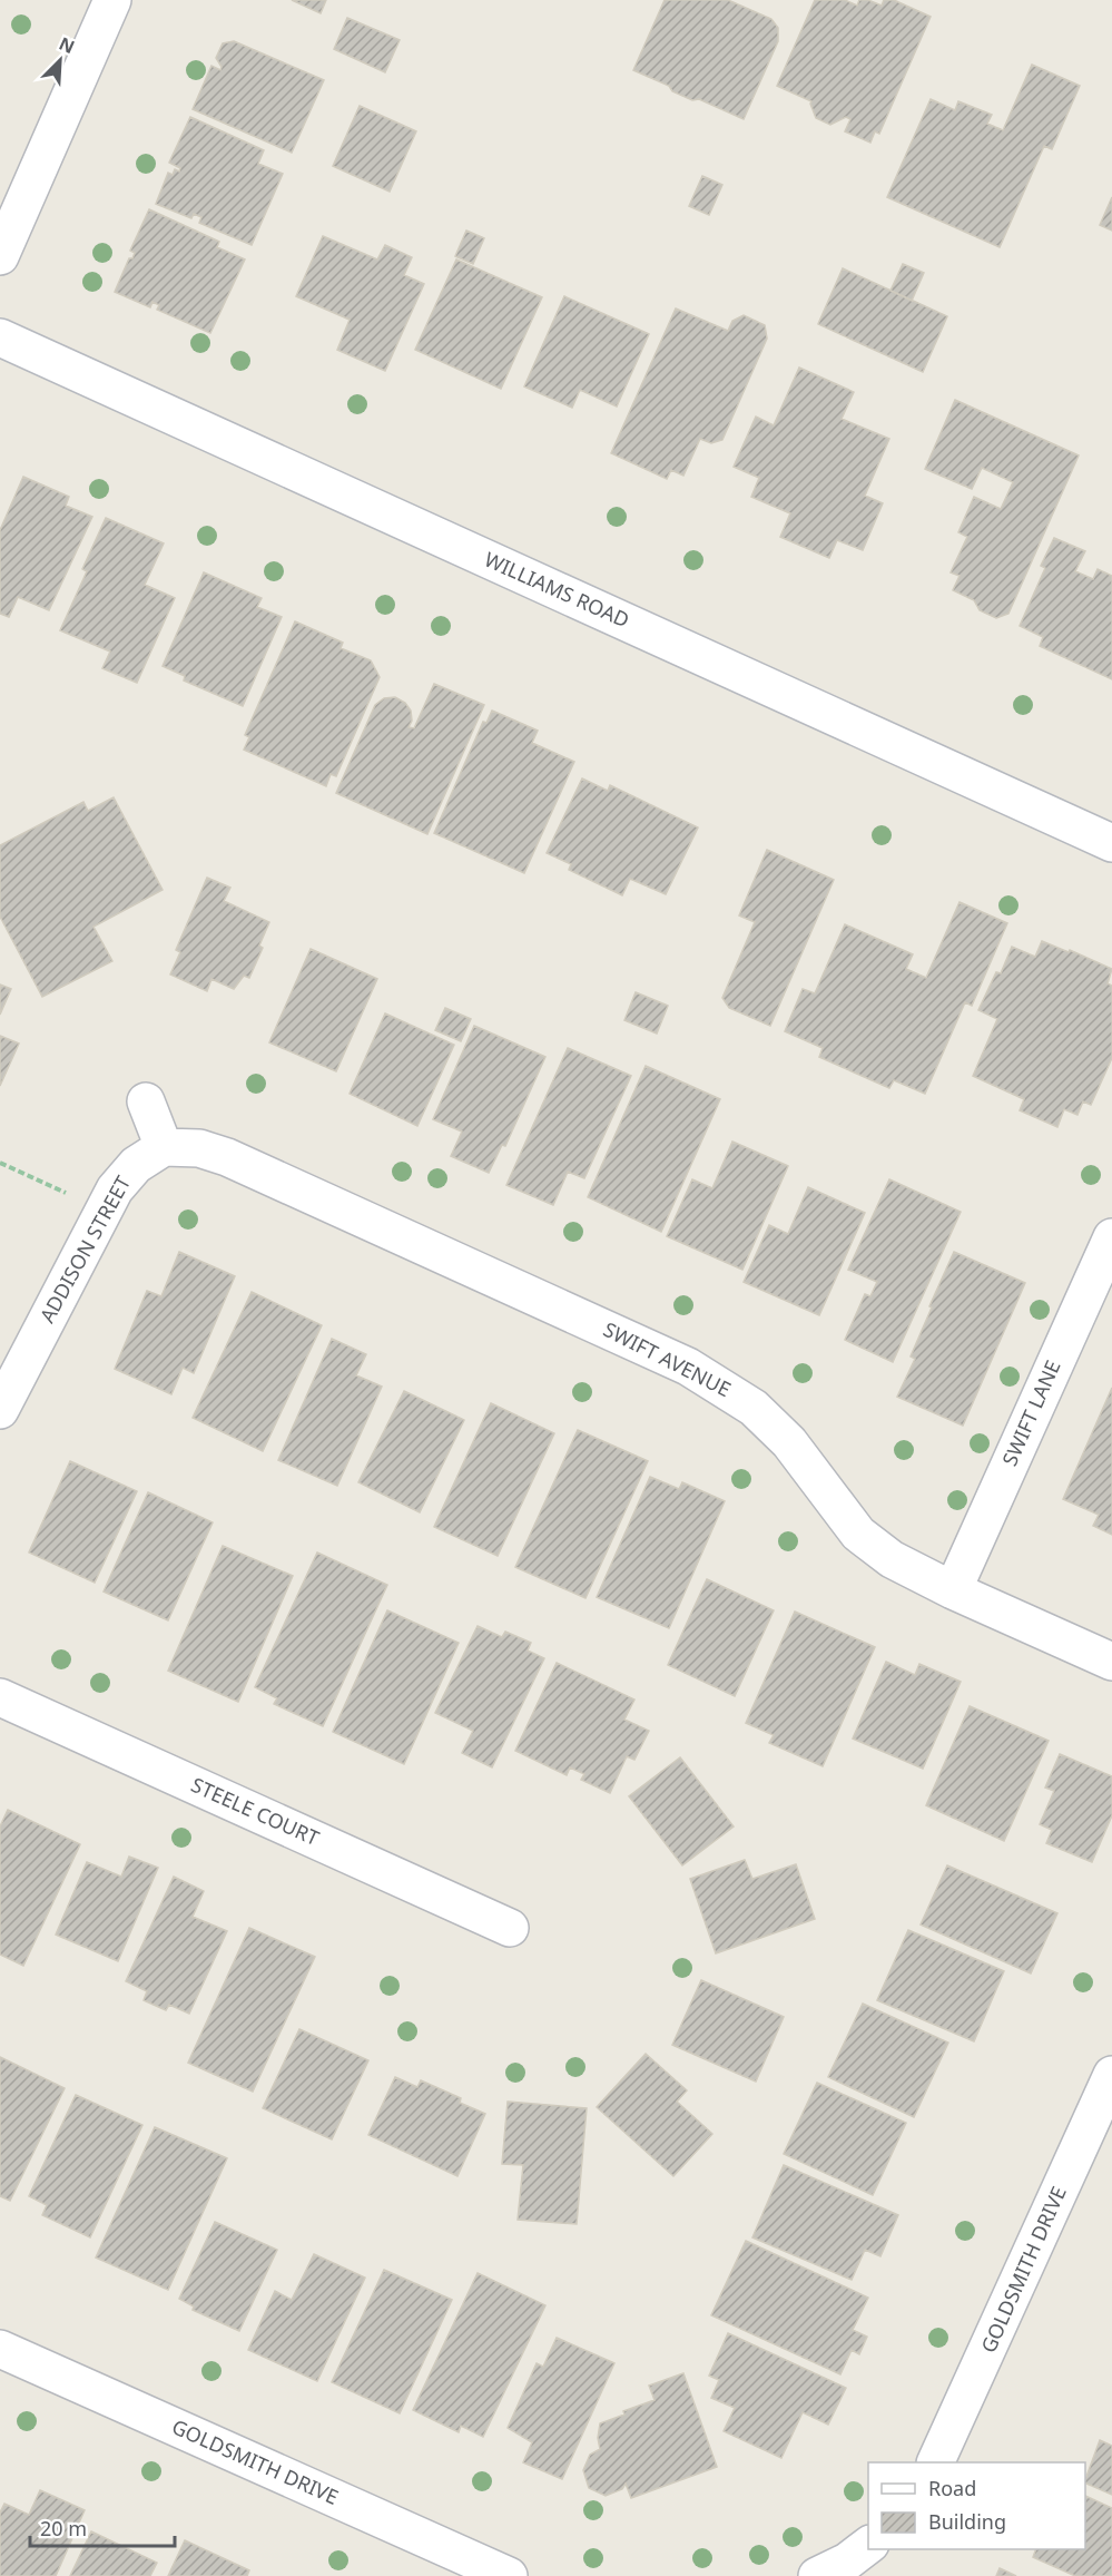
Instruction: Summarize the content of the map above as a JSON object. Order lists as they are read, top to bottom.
{
  "streets": {
    "street": [
      "WILLIAMS ROAD",
      "ADDISON STREET",
      "SWIFT AVENUE",
      "SWIFT LANE",
      "STEELE COURT",
      "GOLDSMITH DRIVE"
    ]
  },
  "crossings": [
    ["ADDISON STREET", "SWIFT AVENUE"],
    ["SWIFT AVENUE", "SWIFT LANE"]
  ],
  "legend": ["Road", "Building"],
  "scale_bar": "20 m",
  "north": "top right"
}
